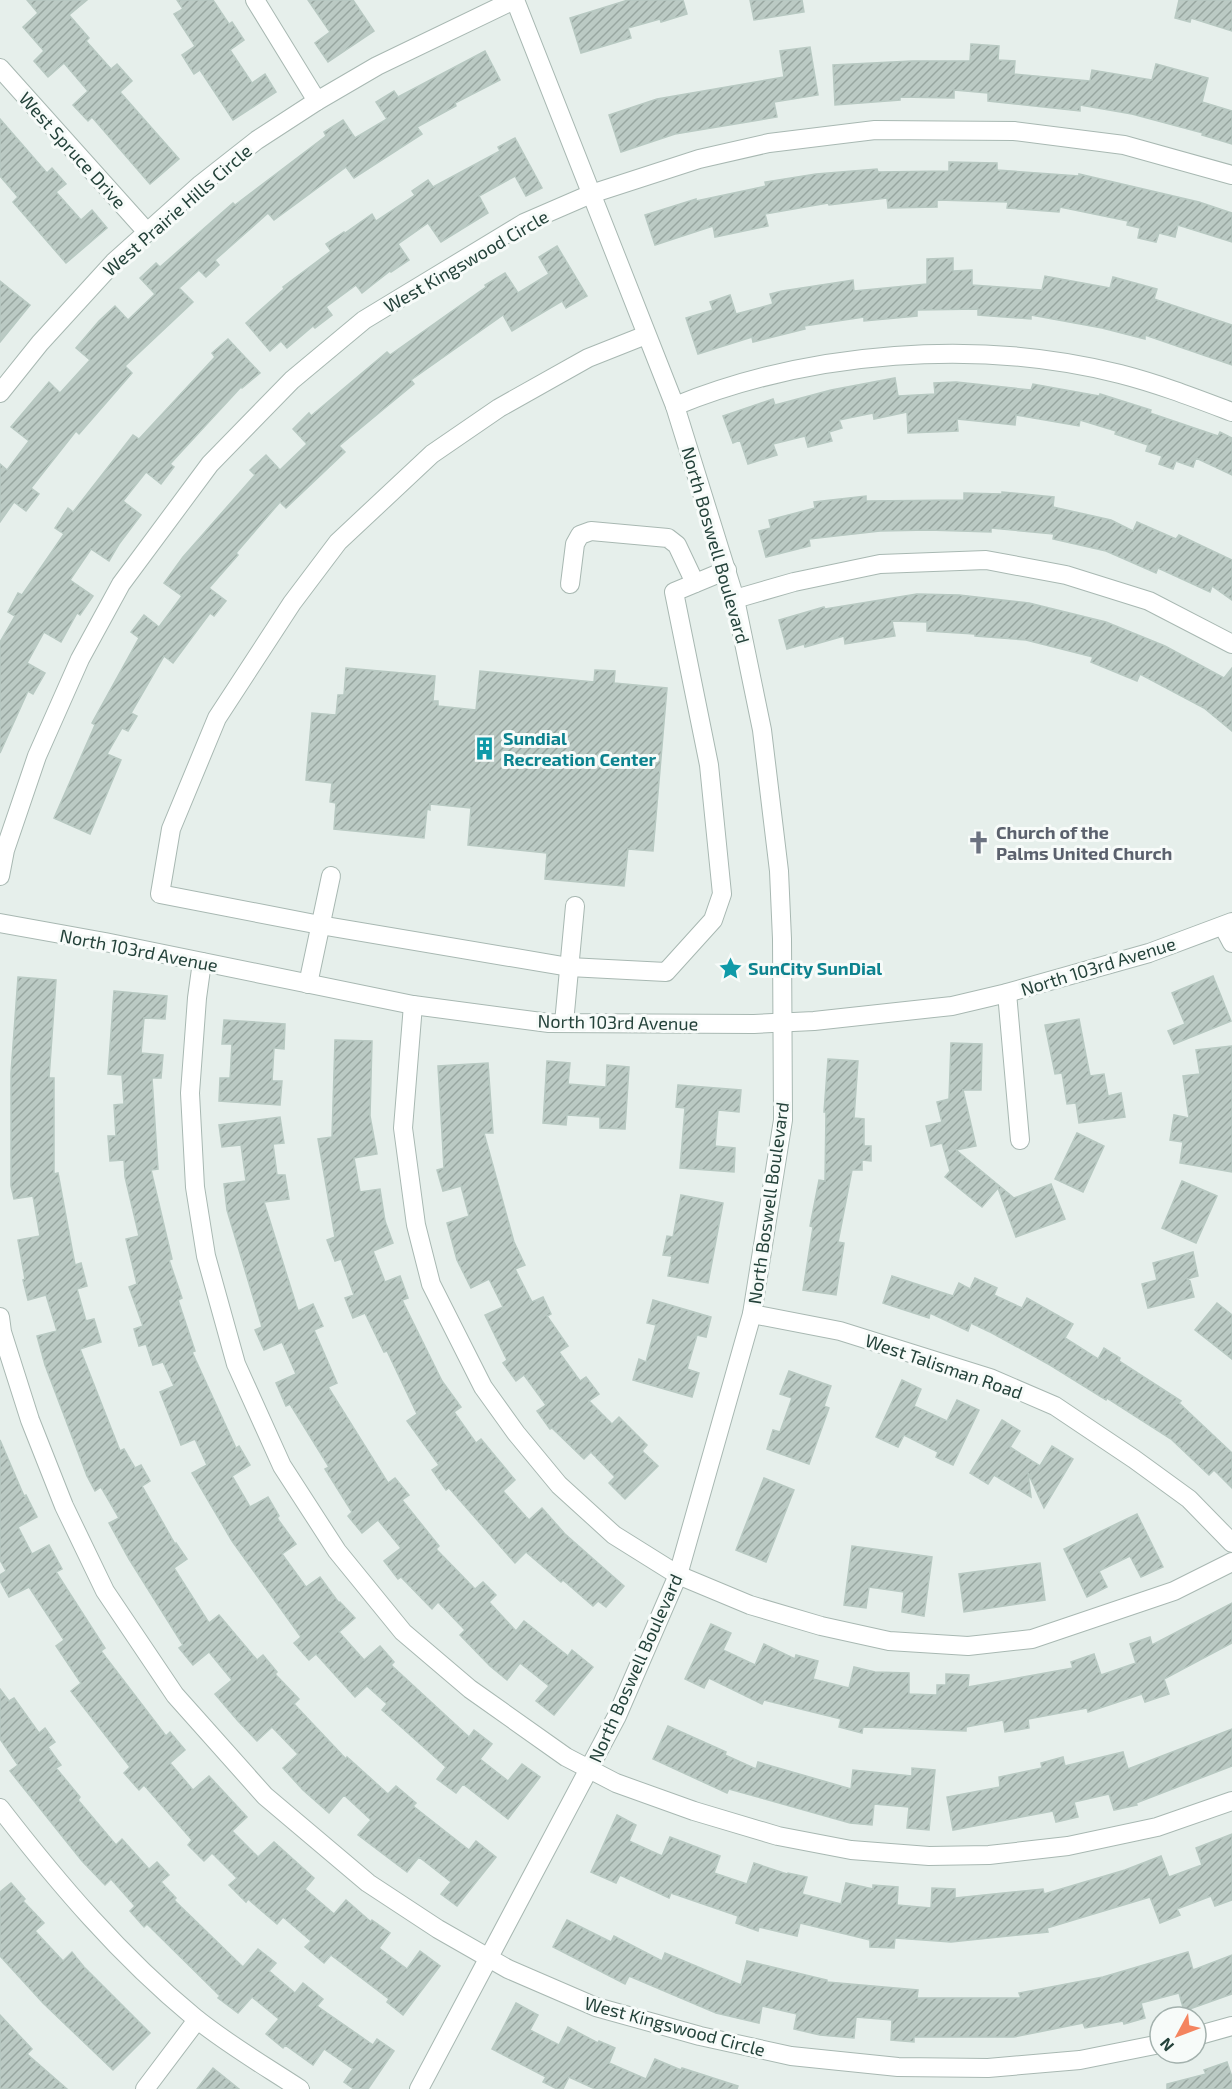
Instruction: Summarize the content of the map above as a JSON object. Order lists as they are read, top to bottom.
{
  "streets": {
    "street": [
      "West Spruce Drive",
      "West Prairie Hills Circle",
      "West Kingswood Circle",
      "North Boswell Boulevard",
      "North 103rd Avenue",
      "West Talisman Road"
    ]
  },
  "crossings": [
    ["West Spruce Drive", "West Prairie Hills Circle"],
    ["West Prairie Hills Circle", "North Boswell Boulevard"],
    ["West Kingswood Circle", "North Boswell Boulevard"],
    ["North Boswell Boulevard", "North 103rd Avenue"],
    ["North Boswell Boulevard", "West Talisman Road"]
  ],
  "places": {
    "building": ["Sundial Recreation Center"],
    "church": ["Church of the Palms United Church"],
    "place": ["SunCity SunDial"]
  },
  "north": "bottom left"
}
